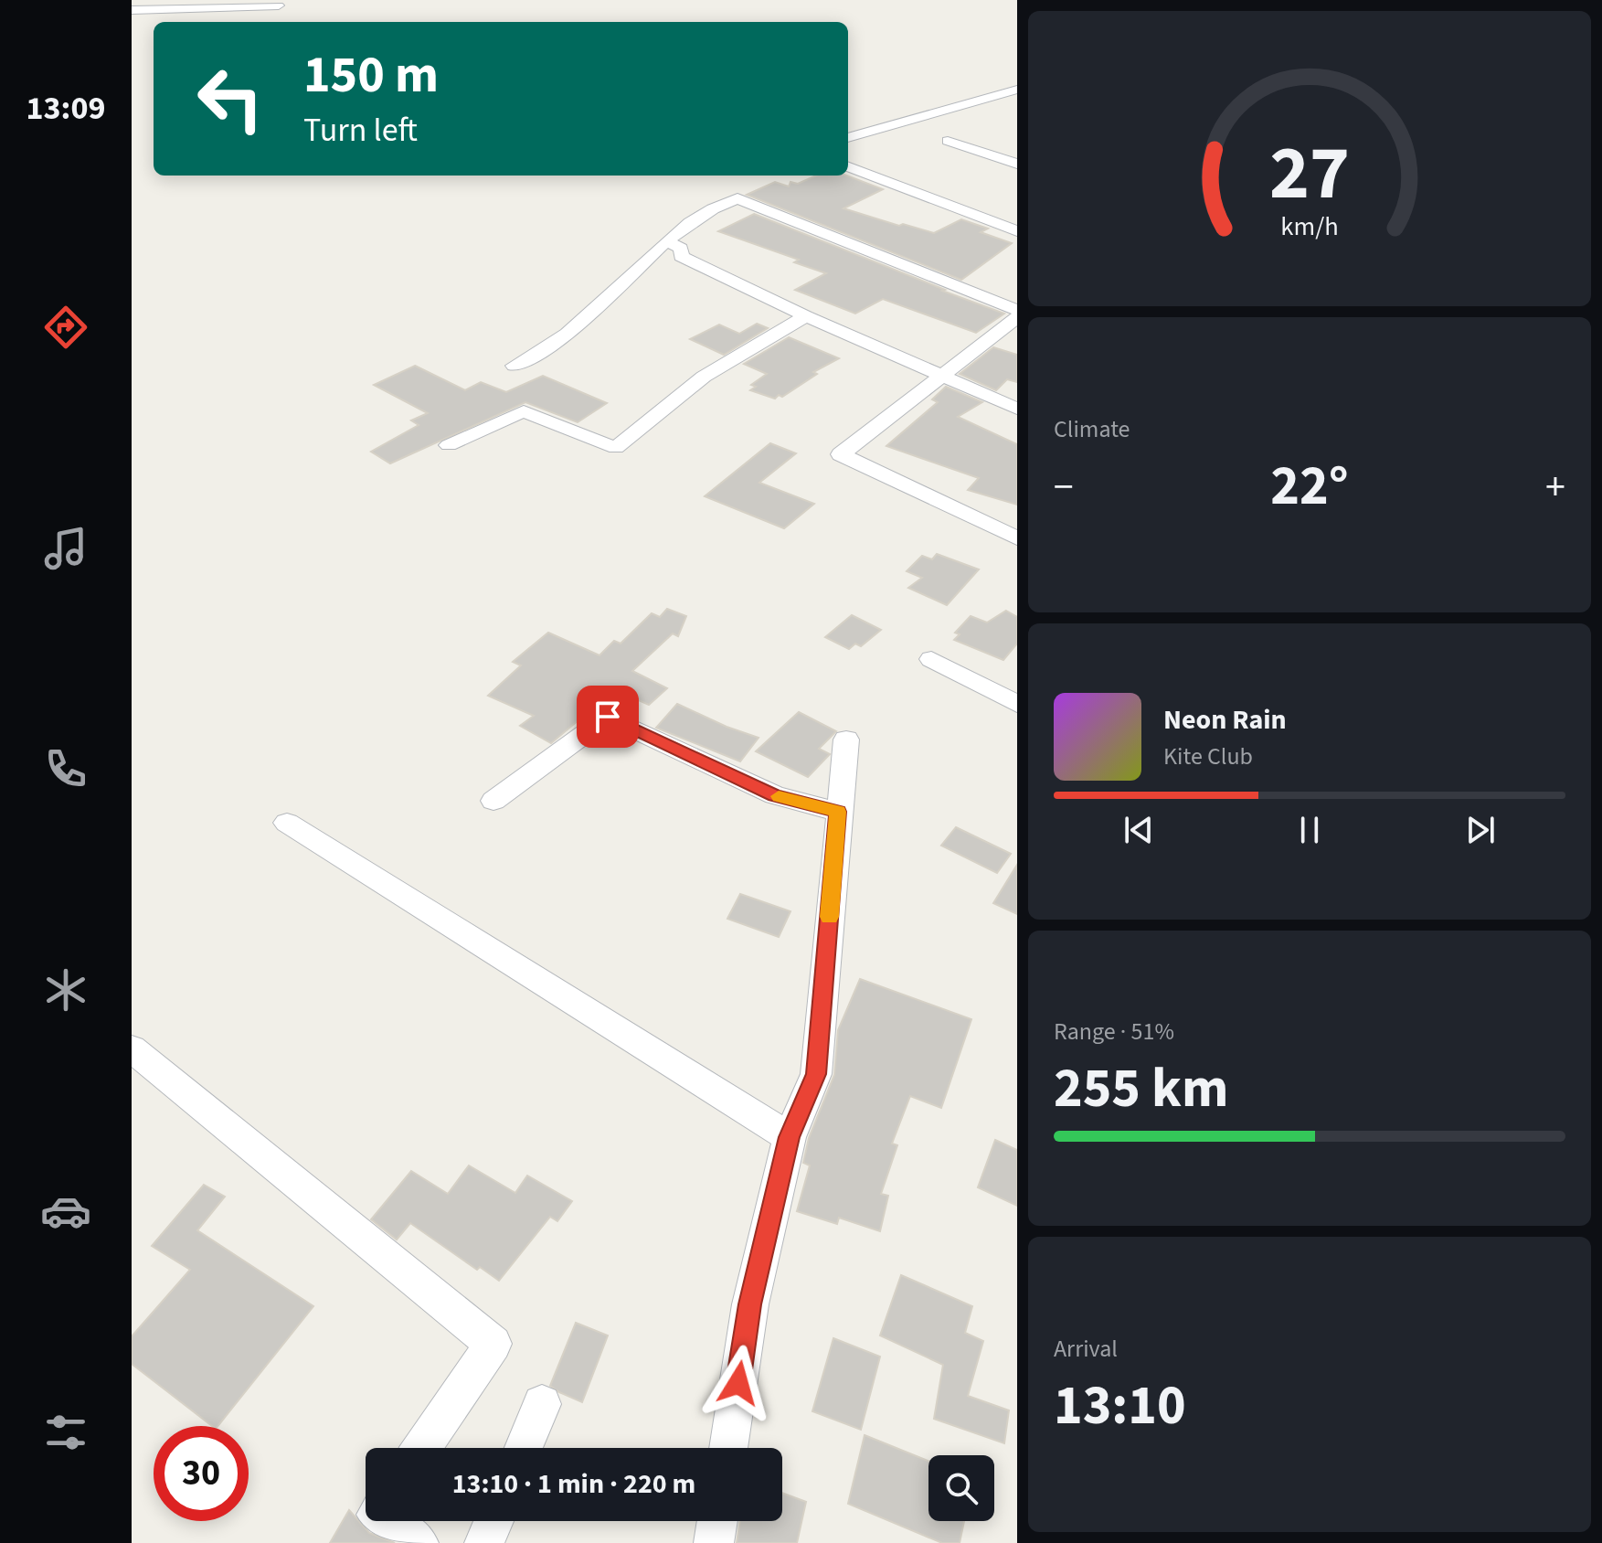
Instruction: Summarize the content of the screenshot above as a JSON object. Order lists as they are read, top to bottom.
{
  "page": {
    "tabs": "13:09",
    "turn": ["150 m", "Turn left"],
    "tile": [
      "Climate",
      ["Range · 51%", "255 km"],
      ["Arrival", "13:10"]
    ],
    "heat": ["−", "22°", "+"],
    "song": ["Neon Rain", "Kite Club"],
    "limit": "30",
    "trip": "13:10 · 1 min · 220 m",
    "gauge": ["27", "km/h"]
  }
}
